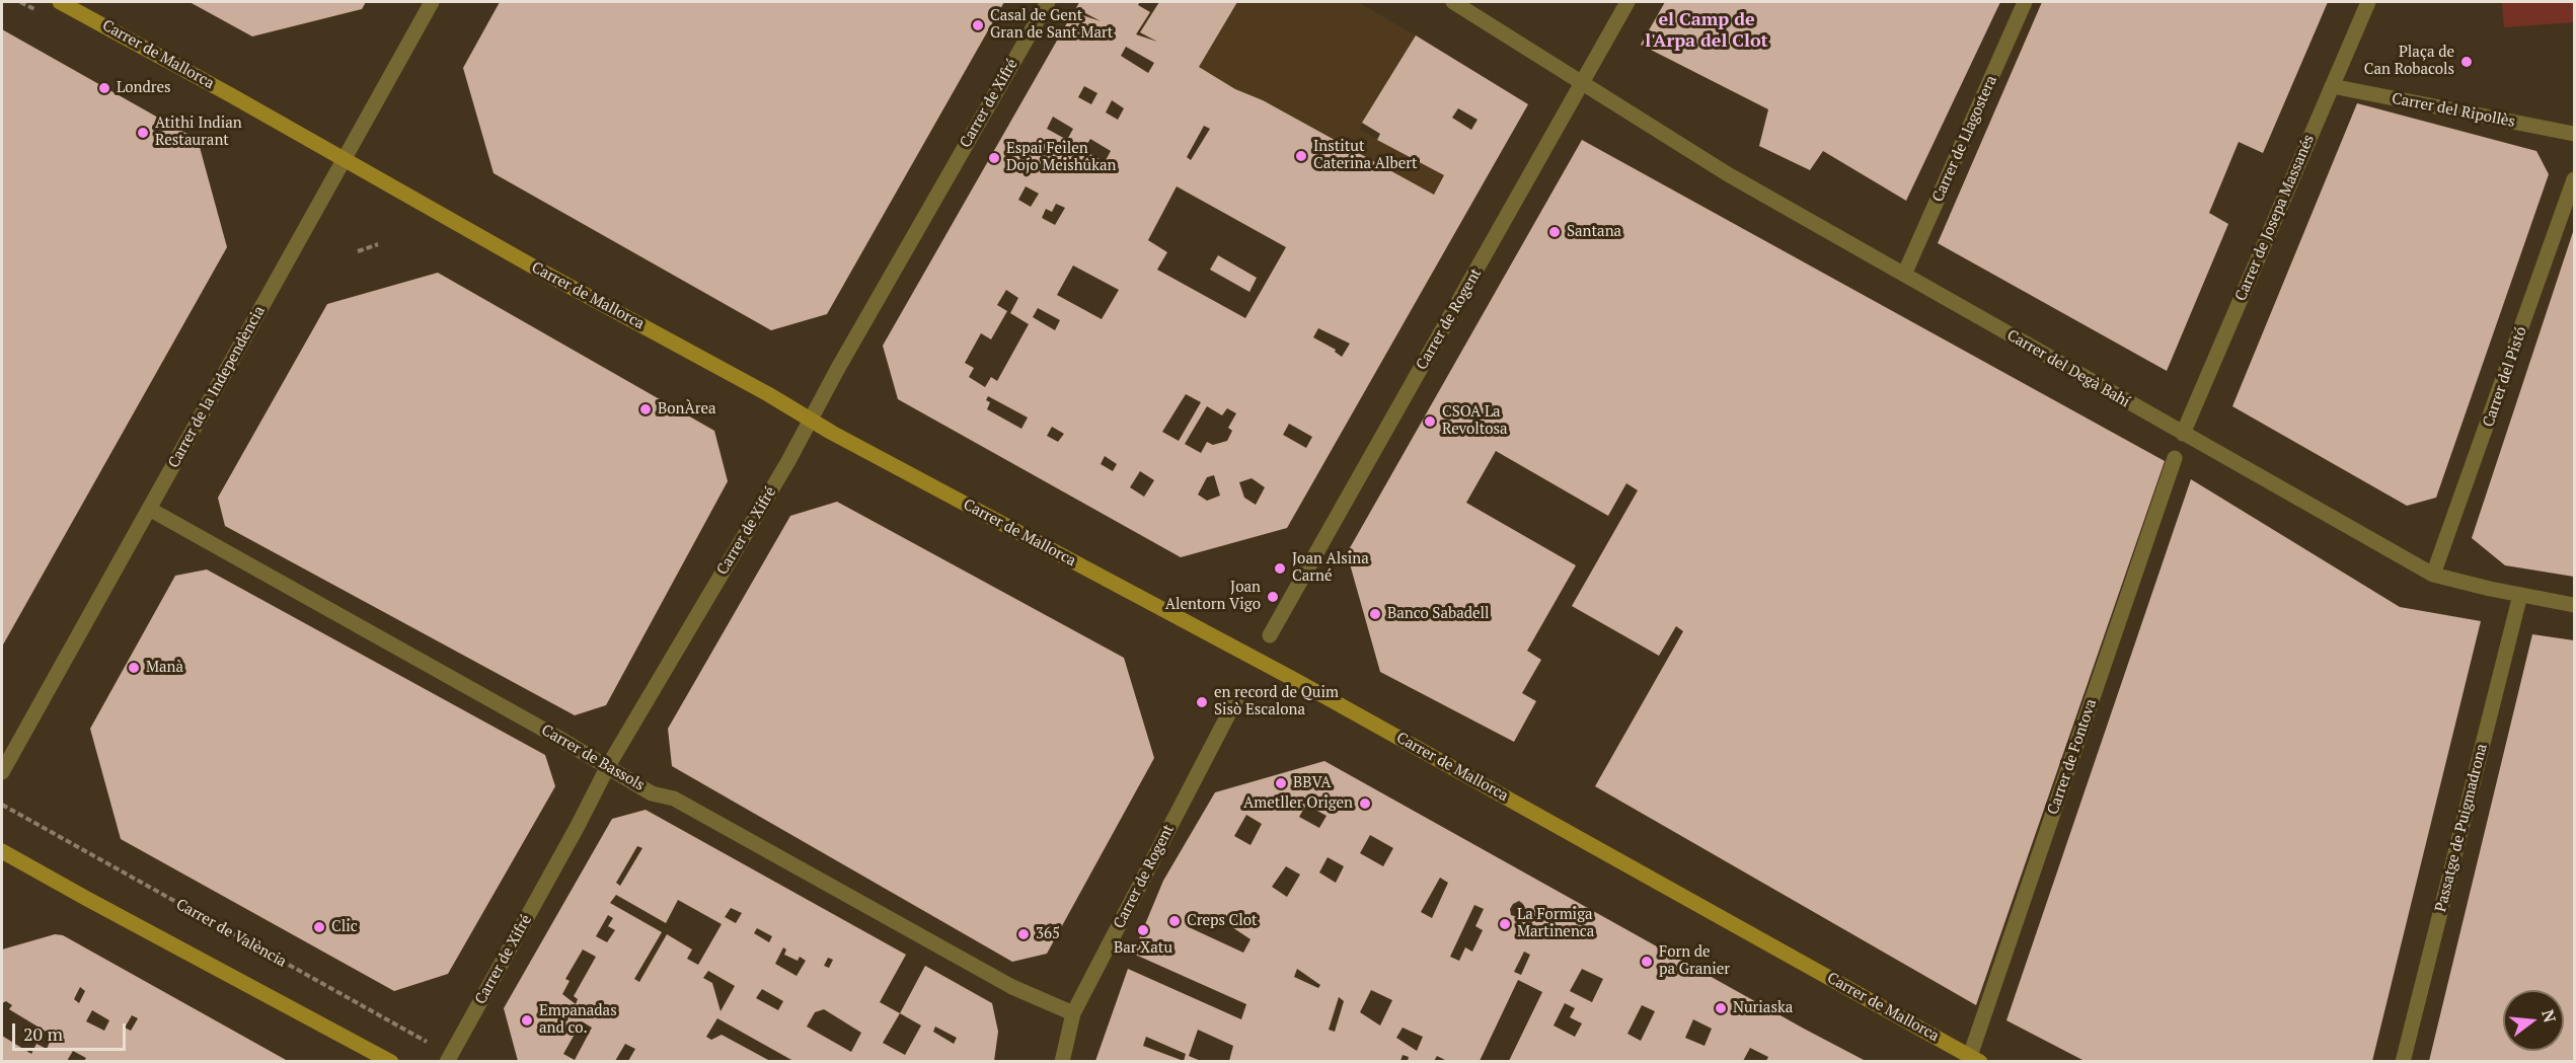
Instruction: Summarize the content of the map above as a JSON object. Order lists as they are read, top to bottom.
{
  "streets": {
    "main road": ["Carrer de Mallorca"],
    "street": [
      "Carrer de Xifré",
      "Carrer del Ripollès",
      "Carrer de Llagostera",
      "Carrer de Josepa Massanés",
      "Carrer de Rogent",
      "Carrer del Degà Bahí",
      "Carrer del Pistó",
      "Carrer de la Independència",
      "Carrer de Fontova",
      "Carrer de Bassols",
      "Passatge de Puigmadrona"
    ],
    "path": ["Carrer de València"]
  },
  "crossings": [
    ["Carrer de Mallorca", "Carrer de Xifré"],
    ["Carrer de Mallorca", "Carrer de la Independència"],
    ["Carrer de Mallorca", "Carrer de Fontova"],
    ["Carrer de Xifré", "Carrer de Bassols"],
    ["Carrer de Xifré", "Carrer de València"],
    ["Carrer del Ripollès", "Carrer de Josepa Massanés"],
    ["Carrer de Llagostera", "Carrer del Degà Bahí"],
    ["Carrer de Josepa Massanés", "Carrer del Degà Bahí"],
    ["Carrer de Rogent", "Carrer del Degà Bahí"],
    ["Carrer de Rogent", "Carrer de Bassols"],
    ["Carrer del Degà Bahí", "Carrer del Pistó"],
    ["Carrer del Degà Bahí", "Passatge de Puigmadrona"],
    ["Carrer de la Independència", "Carrer de Bassols"]
  ],
  "districts": ["el Camp de l'Arpa del Clot"],
  "places": [
    "Casal de Gent Gran de Sant Mart",
    "Plaça de Can Robacols",
    "Londres",
    "Atithi Indian Restaurant",
    "Institut Caterina Albert",
    "Espai Feilen Dojo Meishûkan",
    "Santana",
    "BonÀrea",
    "CSOA La Revoltosa",
    "Joan Alsina Carné",
    "Joan Alentorn Vigo",
    "Banco Sabadell",
    "Manà",
    "en record de Quim Sisò Escalona",
    "BBVA",
    "Ametller Origen",
    "Creps Clot",
    "La Formiga Martinenca",
    "Clic",
    "Bar Xatu",
    "365",
    "Forn de pa Granier",
    "Nuriaska",
    "Empanadas and co."
  ],
  "scale_bar": "20 m",
  "north": "right"
}
